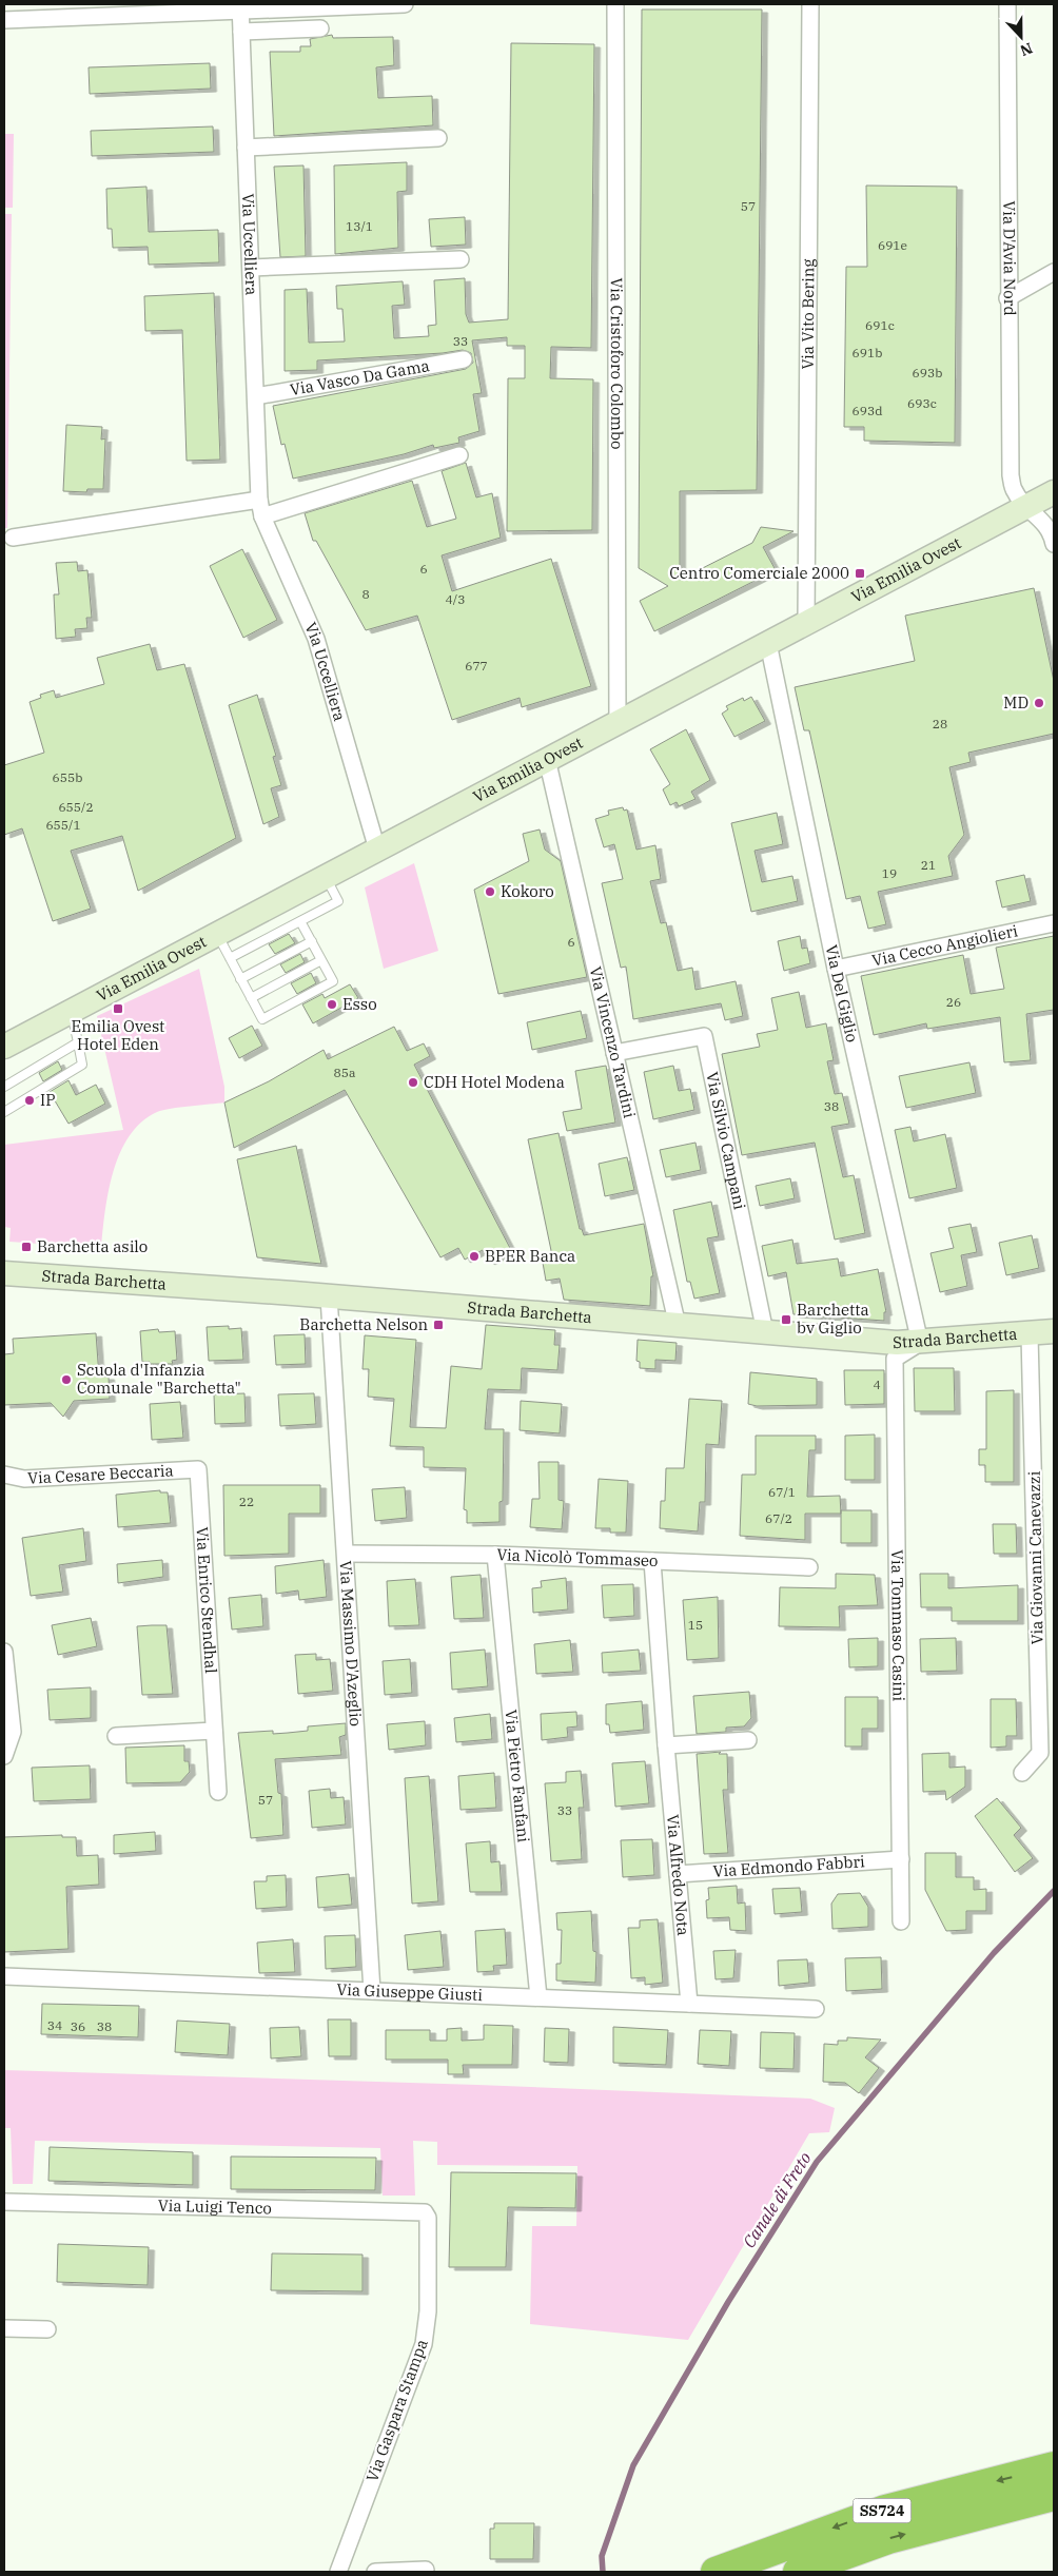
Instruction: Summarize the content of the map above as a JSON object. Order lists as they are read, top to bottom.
{
  "streets": {
    "highway": ["SS724"],
    "main road": ["Via Emilia Ovest", "Strada Barchetta"],
    "street": [
      "Via Uccelliera",
      "Via D'Avia Nord",
      "Via Vito Bering",
      "Via Cristoforo Colombo",
      "Via Vasco Da Gama",
      "Via Cecco Angiolieri",
      "Via Del Giglio",
      "Via Vincenzo Tardini",
      "Via Silvio Campani",
      "Via Cesare Beccaria",
      "Via Nicolò Tommaseo",
      "Via Giovanni Canevazzi",
      "Via Enrico Stendhal",
      "Via Tommaso Casini",
      "Via Massimo D'Azeglio",
      "Via Pietro Fanfani",
      "Via Edmondo Fabbri",
      "Via Alfredo Nota",
      "Via Giuseppe Giusti",
      "Via Luigi Tenco",
      "Via Gaspara Stampa"
    ]
  },
  "crossings": [
    ["Via Uccelliera", "Via Vasco Da Gama"],
    ["Via Uccelliera", "Via Emilia Ovest"],
    ["Via D'Avia Nord", "Via Emilia Ovest"],
    ["Via Vito Bering", "Via Emilia Ovest"],
    ["Via Cristoforo Colombo", "Via Emilia Ovest"],
    ["Via Emilia Ovest", "Via Del Giglio"],
    ["Via Emilia Ovest", "Via Vincenzo Tardini"],
    ["Via Cecco Angiolieri", "Via Del Giglio"],
    ["Via Del Giglio", "Strada Barchetta"],
    ["Via Del Giglio", "Via Tommaso Casini"],
    ["Via Vincenzo Tardini", "Via Silvio Campani"],
    ["Via Vincenzo Tardini", "Strada Barchetta"],
    ["Via Silvio Campani", "Strada Barchetta"],
    ["Strada Barchetta", "Via Giovanni Canevazzi"],
    ["Strada Barchetta", "Via Tommaso Casini"],
    ["Strada Barchetta", "Via Massimo D'Azeglio"],
    ["Via Cesare Beccaria", "Via Enrico Stendhal"],
    ["Via Nicolò Tommaseo", "Via Massimo D'Azeglio"],
    ["Via Nicolò Tommaseo", "Via Pietro Fanfani"],
    ["Via Nicolò Tommaseo", "Via Alfredo Nota"],
    ["Via Tommaso Casini", "Via Edmondo Fabbri"],
    ["Via Massimo D'Azeglio", "Via Giuseppe Giusti"],
    ["Via Pietro Fanfani", "Via Giuseppe Giusti"],
    ["Via Edmondo Fabbri", "Via Alfredo Nota"],
    ["Via Alfredo Nota", "Via Giuseppe Giusti"],
    ["Via Luigi Tenco", "Via Gaspara Stampa"]
  ],
  "water": ["Canale di Freto"],
  "places": {
    "transit": [
      "Centro Comerciale 2000",
      "Emilia Ovest Hotel Eden",
      "Barchetta asilo",
      "Barchetta bv Giglio",
      "Barchetta Nelson"
    ],
    "other": [
      "MD",
      "Kokoro",
      "Esso",
      "CDH Hotel Modena",
      "IP",
      "BPER Banca",
      "Scuola d'Infanzia Comunale \"Barchetta\""
    ]
  },
  "house_numbers": [
    "57",
    "13/1",
    "691e",
    "691c",
    "33",
    "691b",
    "693b",
    "693c",
    "693d",
    "6",
    "8",
    "4/3",
    "677",
    "28",
    "655b",
    "655/2",
    "655/1",
    "21",
    "19",
    "6",
    "26",
    "85a",
    "38",
    "4",
    "67/1",
    "22",
    "67/2",
    "15",
    "57",
    "33",
    "34",
    "36",
    "38"
  ],
  "north": "bottom"
}
